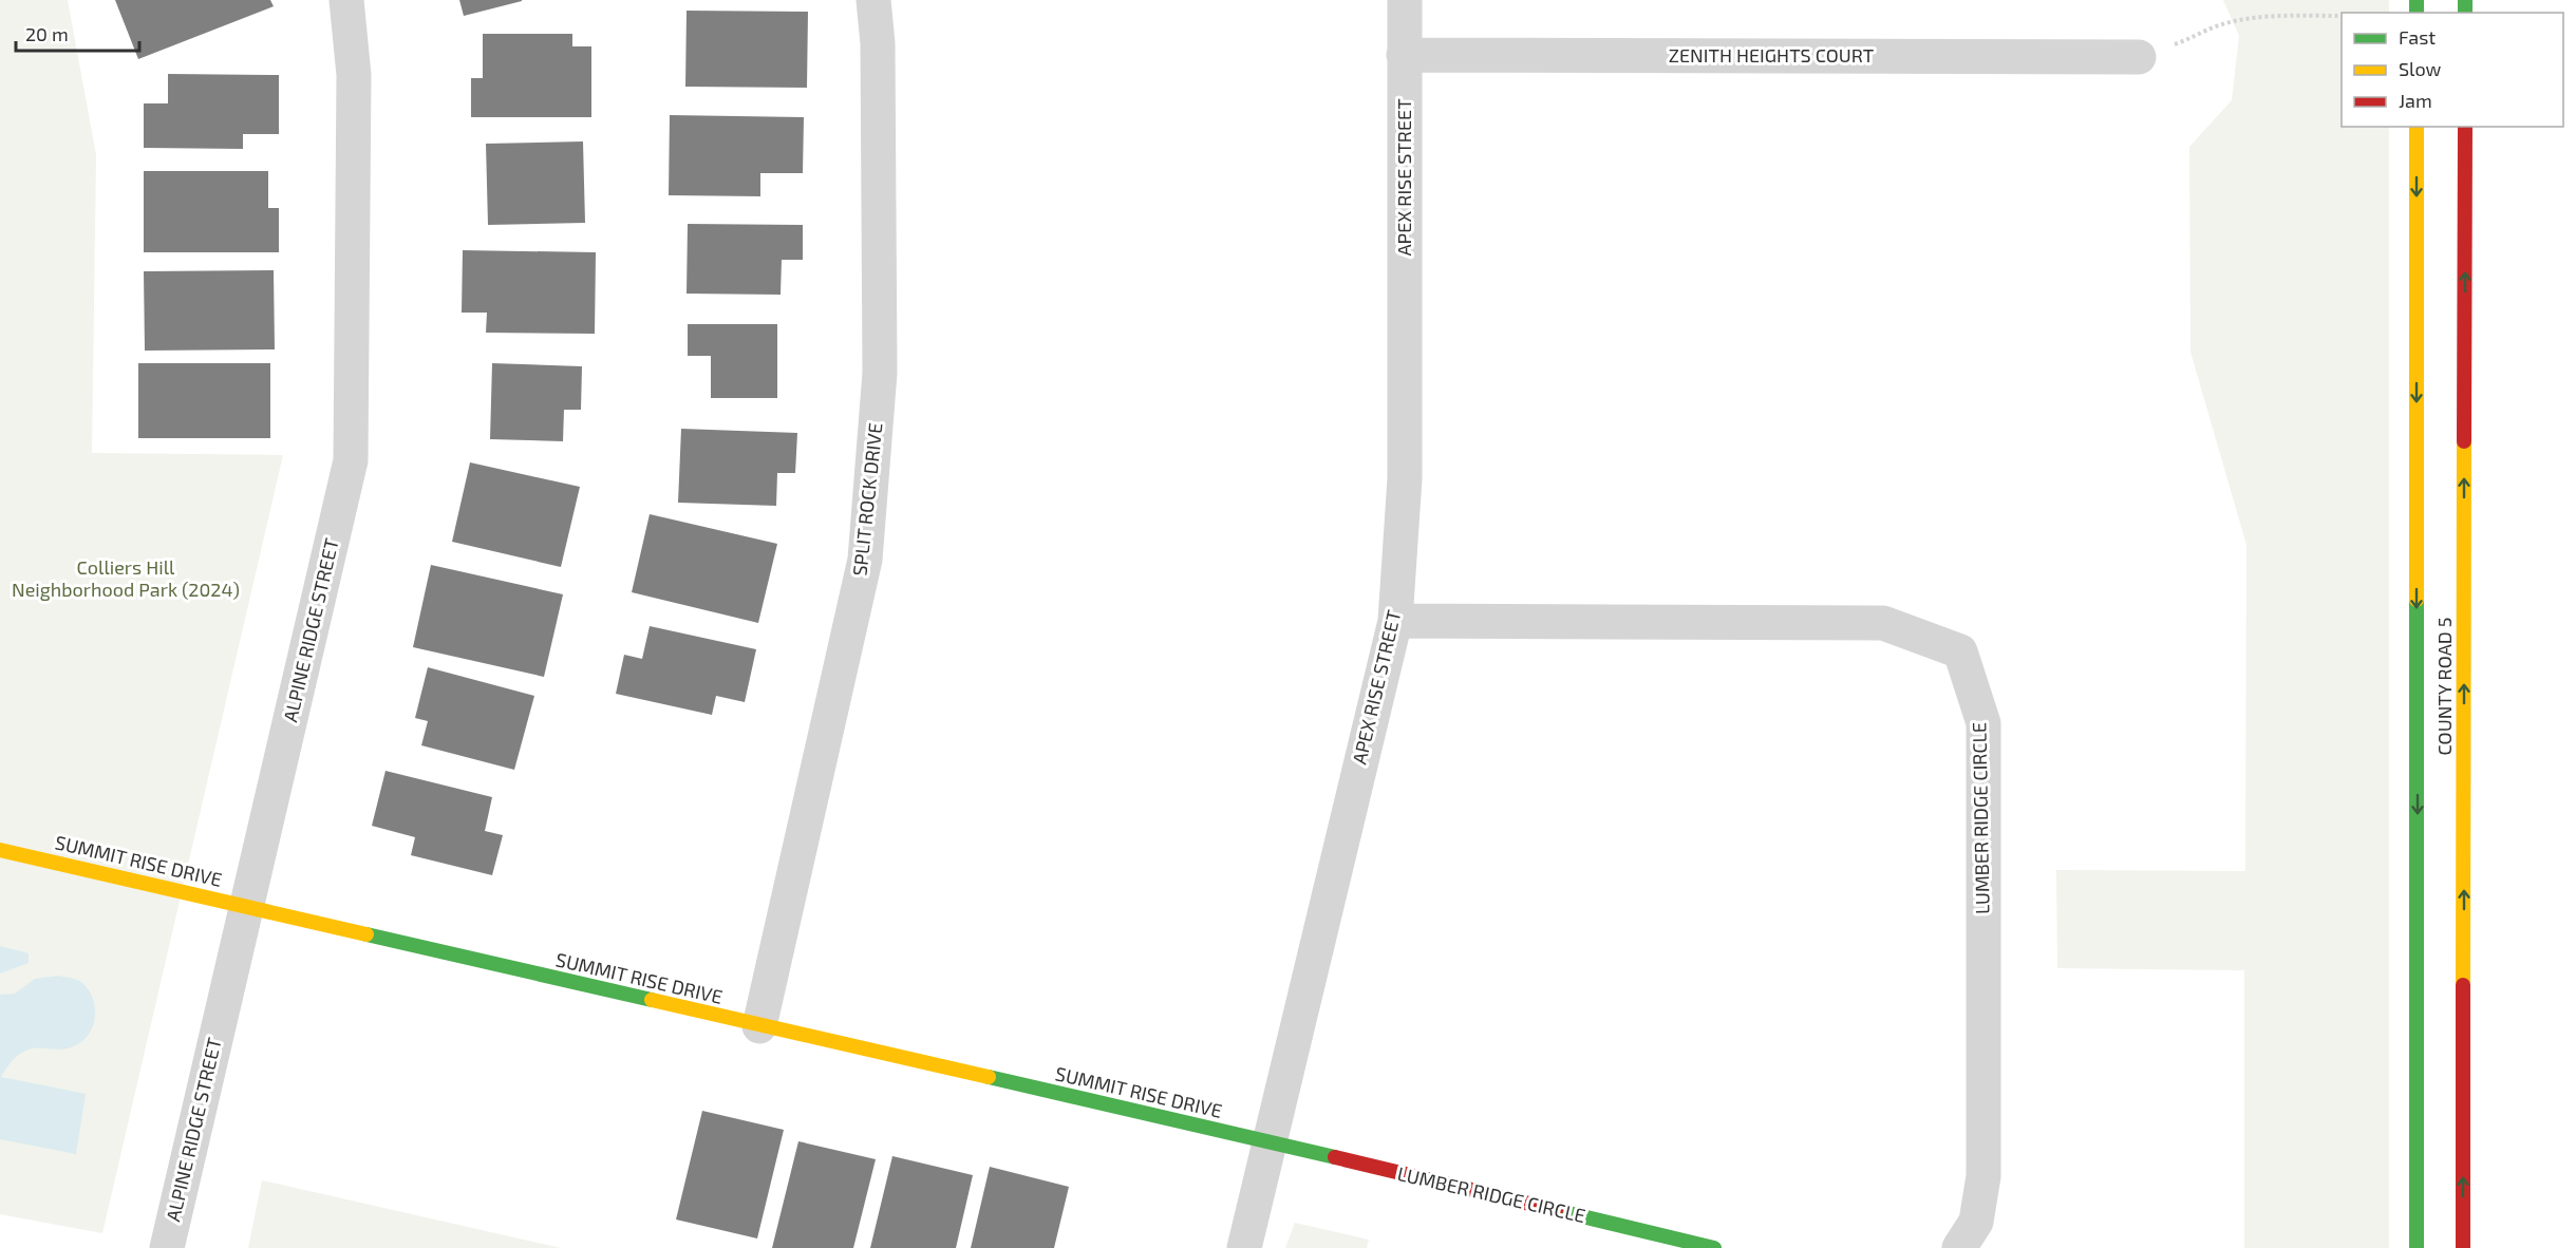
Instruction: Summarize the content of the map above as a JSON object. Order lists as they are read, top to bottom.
{
  "streets": {
    "street": [
      "ZENITH HEIGHTS COURT",
      "APEX RISE STREET",
      "SPLIT ROCK DRIVE",
      "ALPINE RIDGE STREET",
      "COUNTY ROAD 5",
      "LUMBER RIDGE CIRCLE",
      "SUMMIT RISE DRIVE"
    ]
  },
  "crossings": [
    ["ZENITH HEIGHTS COURT", "APEX RISE STREET"],
    ["APEX RISE STREET", "LUMBER RIDGE CIRCLE"],
    ["APEX RISE STREET", "SUMMIT RISE DRIVE"],
    ["SPLIT ROCK DRIVE", "SUMMIT RISE DRIVE"],
    ["ALPINE RIDGE STREET", "SUMMIT RISE DRIVE"],
    ["LUMBER RIDGE CIRCLE", "SUMMIT RISE DRIVE"]
  ],
  "parks": ["Colliers Hill Neighborhood Park (2024)"],
  "legend": ["Fast", "Slow", "Jam"],
  "scale_bar": "20 m"
}
